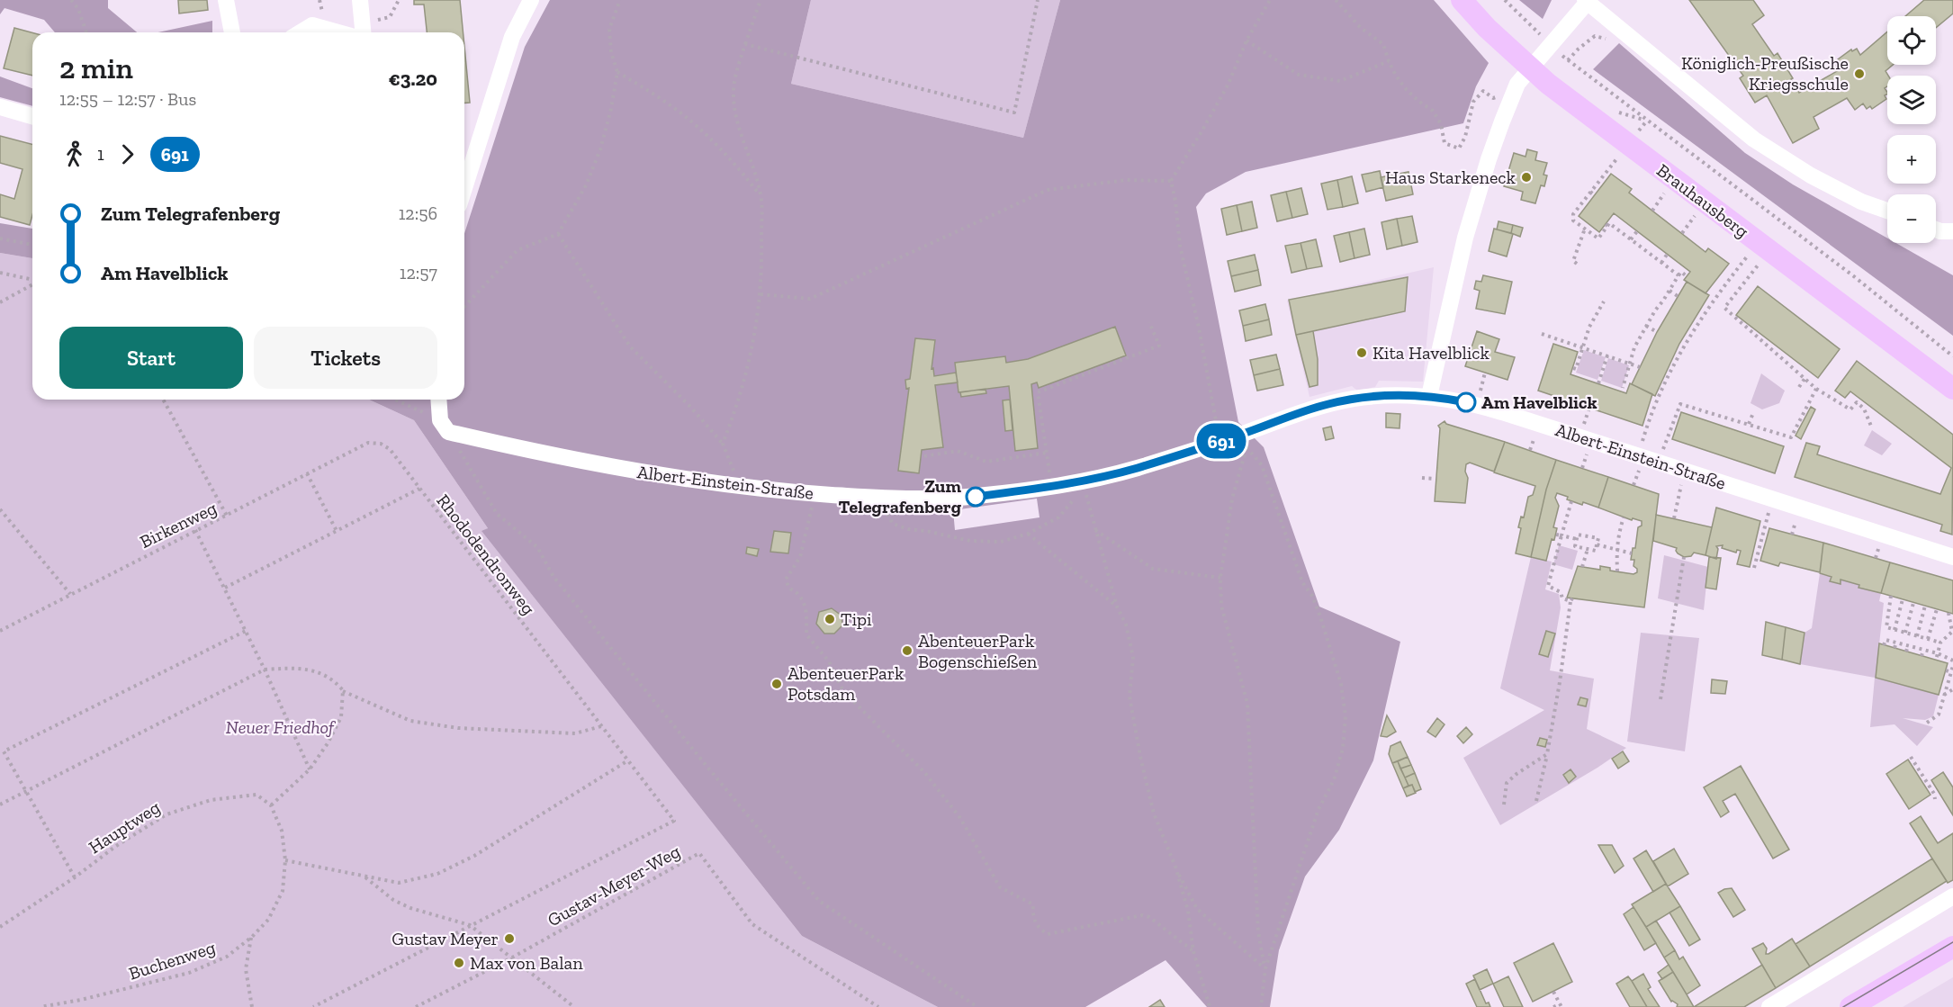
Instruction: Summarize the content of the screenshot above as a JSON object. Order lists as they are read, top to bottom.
{
  "streets": {
    "main road": ["Brauhausberg"],
    "street": ["Albert-Einstein-Straße"],
    "path": [
      "Birkenweg",
      "Rhododendronweg",
      "Hauptweg",
      "Gustav-Meyer-Weg",
      "Buchenweg"
    ]
  },
  "crossings": [
    ["Birkenweg", "Rhododendronweg"]
  ],
  "parks": ["Neuer Friedhof"],
  "places": [
    "Königlich-Preußische Kriegsschule",
    "Haus Starkeneck",
    "Kita Havelblick",
    "Am Havelblick",
    "Zum Telegrafenberg",
    "Tipi",
    "AbenteuerPark Bogenschießen",
    "AbenteuerPark Potsdam",
    "Gustav Meyer",
    "Max von Balan"
  ],
  "lines": ["bus line 691"],
  "page": {
    "on_map": "691",
    "map_buttons": ["+", "−"],
    "heading": ["2 min", "12:55 – 12:57 · Bus", "€3.20"],
    "legs": ["1", "691"],
    "list": [
      {
        "name": "Zum Telegrafenberg",
        "value": "12:56"
      },
      {
        "name": "Am Havelblick",
        "value": "12:57"
      }
    ],
    "buttons": ["Start", "Tickets"]
  }
}
